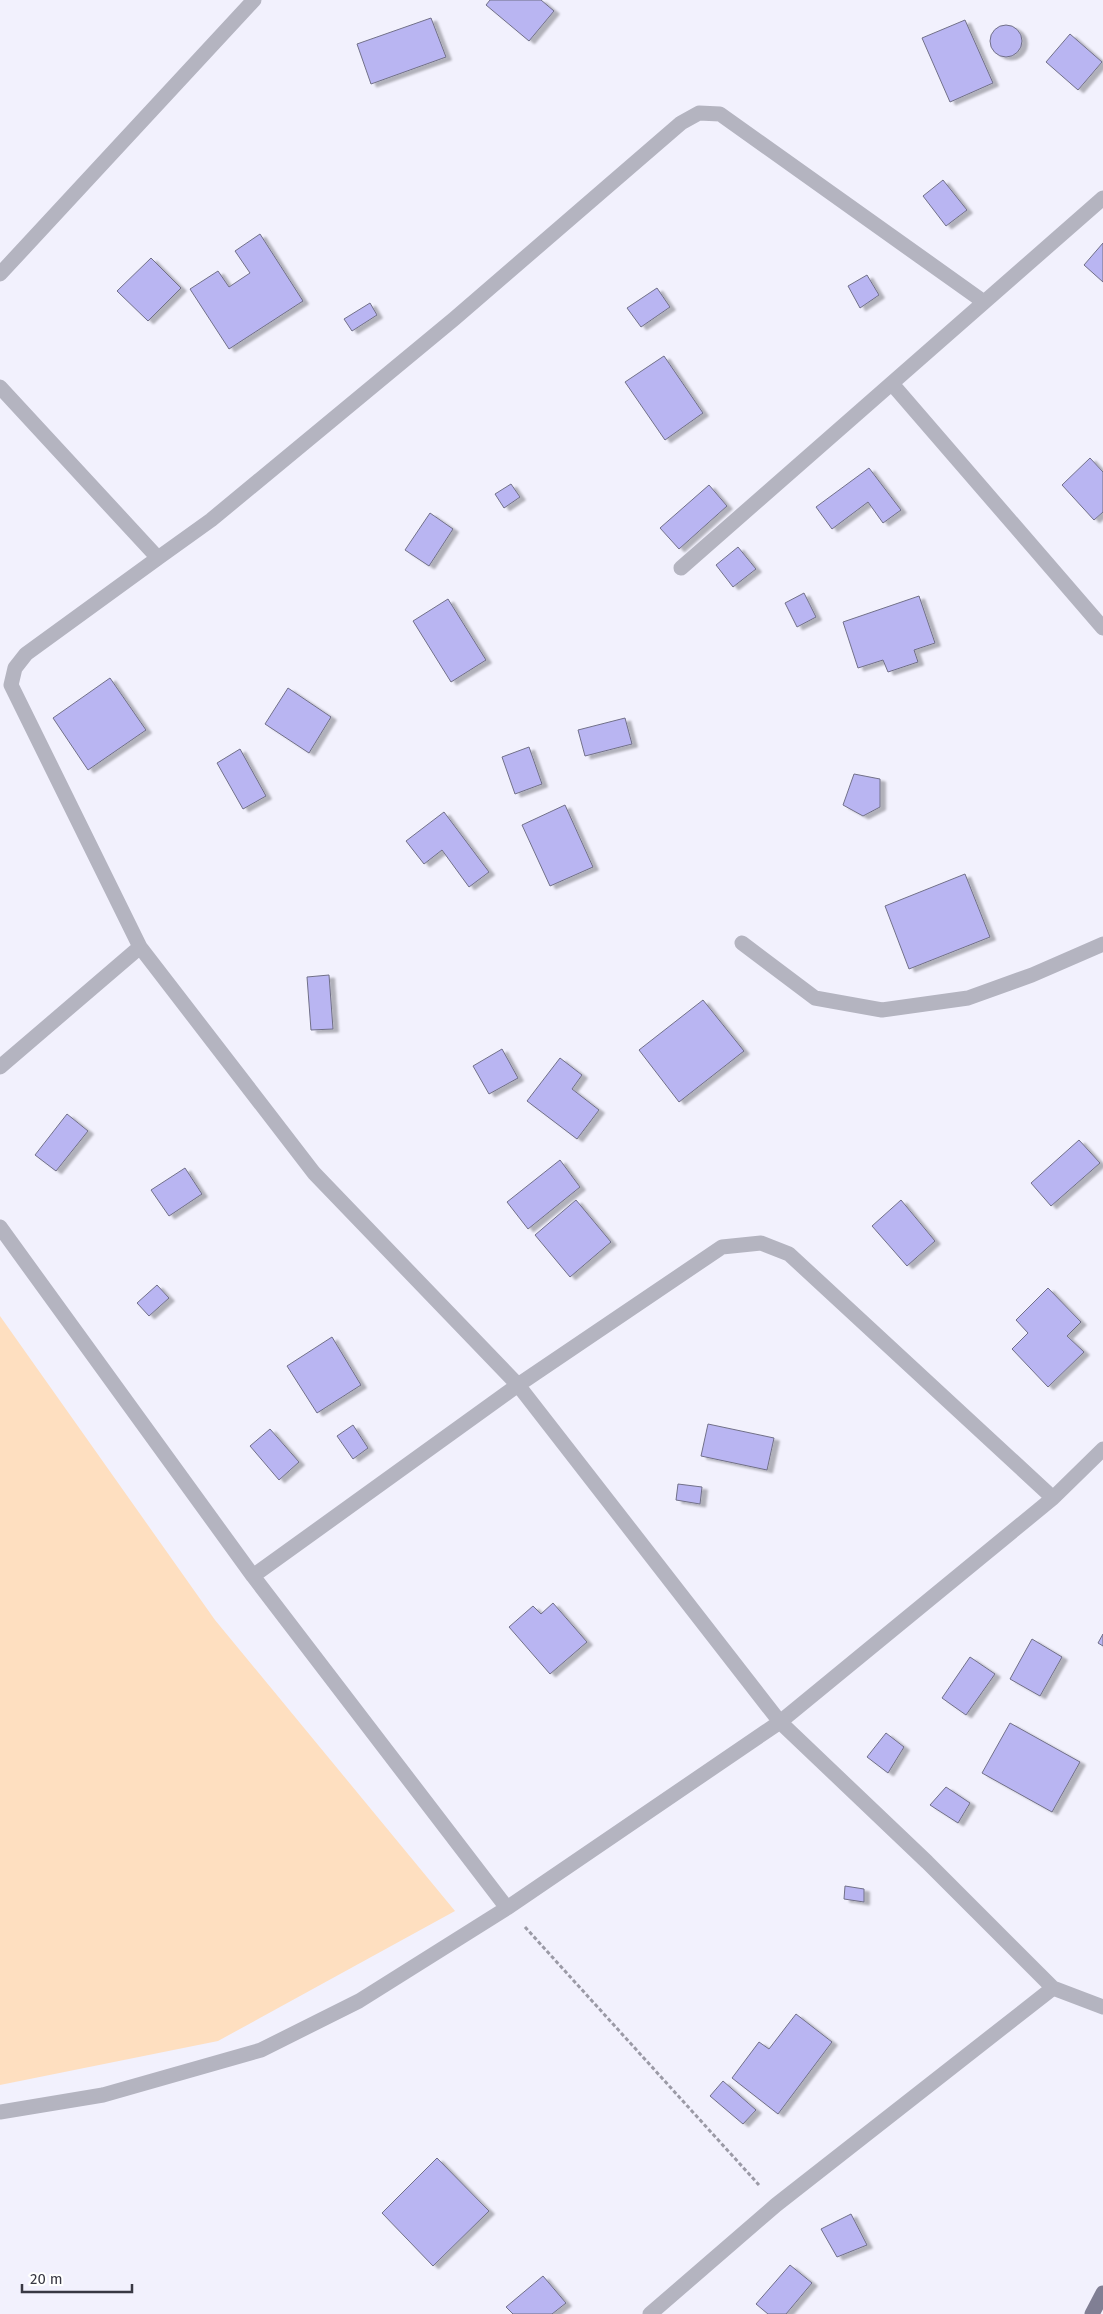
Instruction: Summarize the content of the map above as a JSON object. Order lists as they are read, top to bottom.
{
  "scale_bar": "20 m"
}
